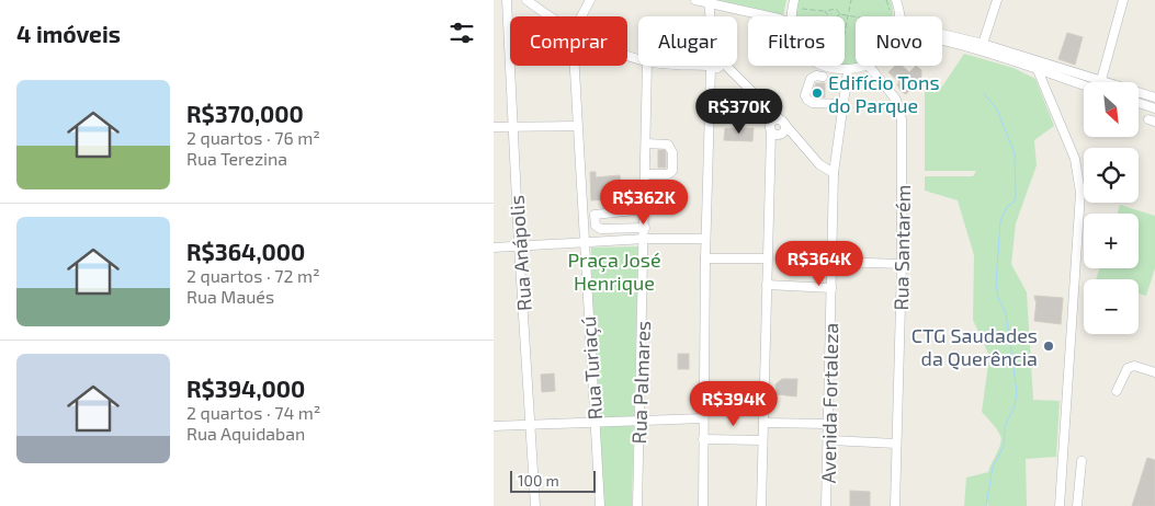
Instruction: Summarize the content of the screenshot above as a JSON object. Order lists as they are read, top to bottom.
{
  "streets": {
    "street": [
      "Rua Santarém",
      "Rua Anápolis",
      "Rua Turiaçú",
      "Rua Palmares",
      "Avenida Fortaleza"
    ]
  },
  "parks": ["Praça José Henrique"],
  "places": ["Edifício Tons do Parque", "CTG Saudades da Querência"],
  "scale_bar": "100 m",
  "north": "bottom right",
  "page": {
    "heading": "4 imóveis",
    "chip": [
      "Comprar",
      "Alugar",
      "Filtros",
      "Novo"
    ],
    "list": [
      {
        "name": "R$370,000",
        "note": "2 quartos · 76 m² · Rua Terezina"
      },
      {
        "name": "R$364,000",
        "note": "2 quartos · 72 m² · Rua Maués"
      },
      {
        "name": "R$394,000",
        "note": "2 quartos · 74 m² · Rua Aquidaban"
      }
    ],
    "map_buttons": ["+", "−"],
    "price": [
      "R$370K",
      "R$362K",
      "R$364K",
      "R$394K"
    ],
    "scale": "100 m"
  }
}
